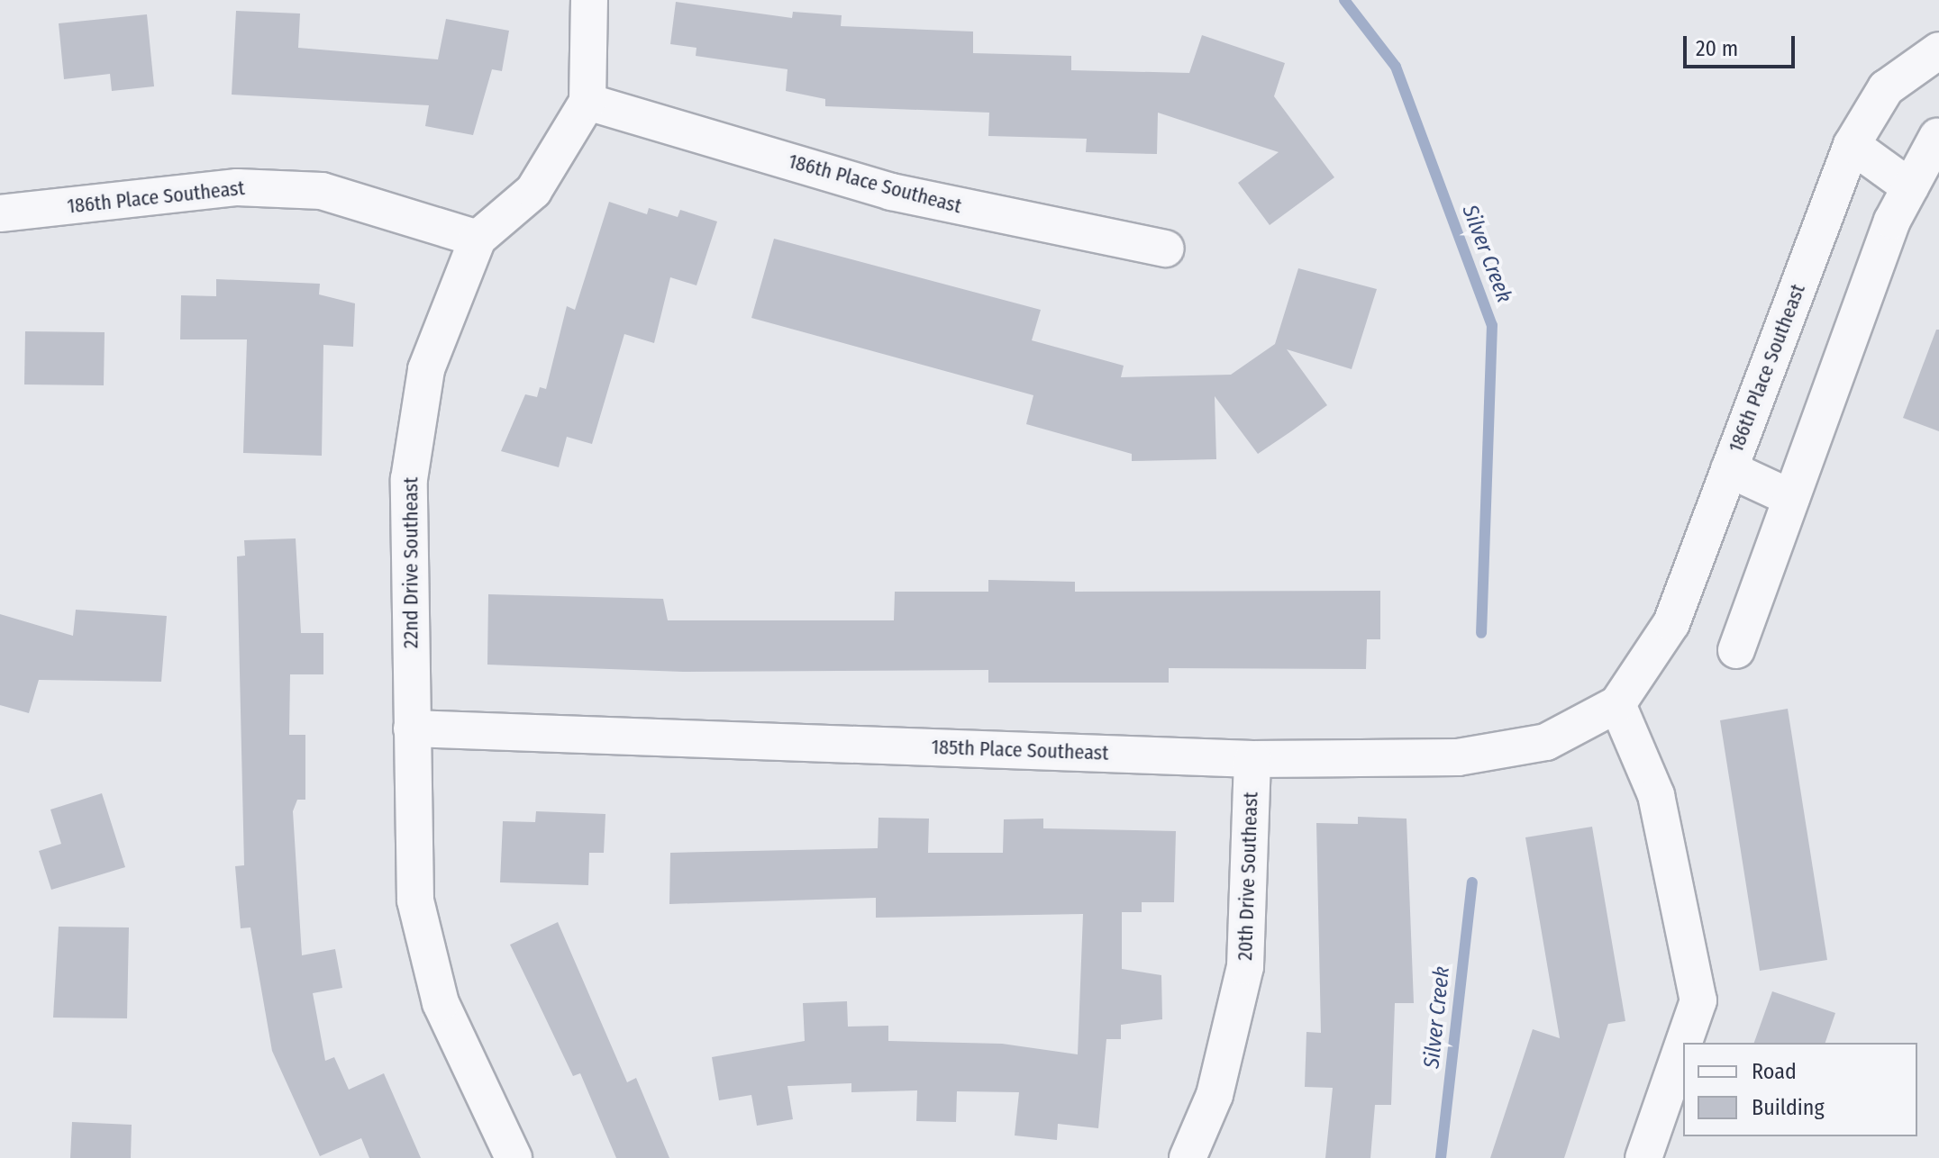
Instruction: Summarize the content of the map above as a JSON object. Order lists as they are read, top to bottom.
{
  "streets": {
    "street": [
      "186th Place Southeast",
      "22nd Drive Southeast",
      "185th Place Southeast",
      "20th Drive Southeast"
    ]
  },
  "crossings": [
    ["186th Place Southeast", "22nd Drive Southeast"],
    ["186th Place Southeast", "185th Place Southeast"],
    ["22nd Drive Southeast", "185th Place Southeast"],
    ["185th Place Southeast", "20th Drive Southeast"]
  ],
  "water": ["Silver Creek"],
  "legend": ["Road", "Building"],
  "scale_bar": "20 m"
}
